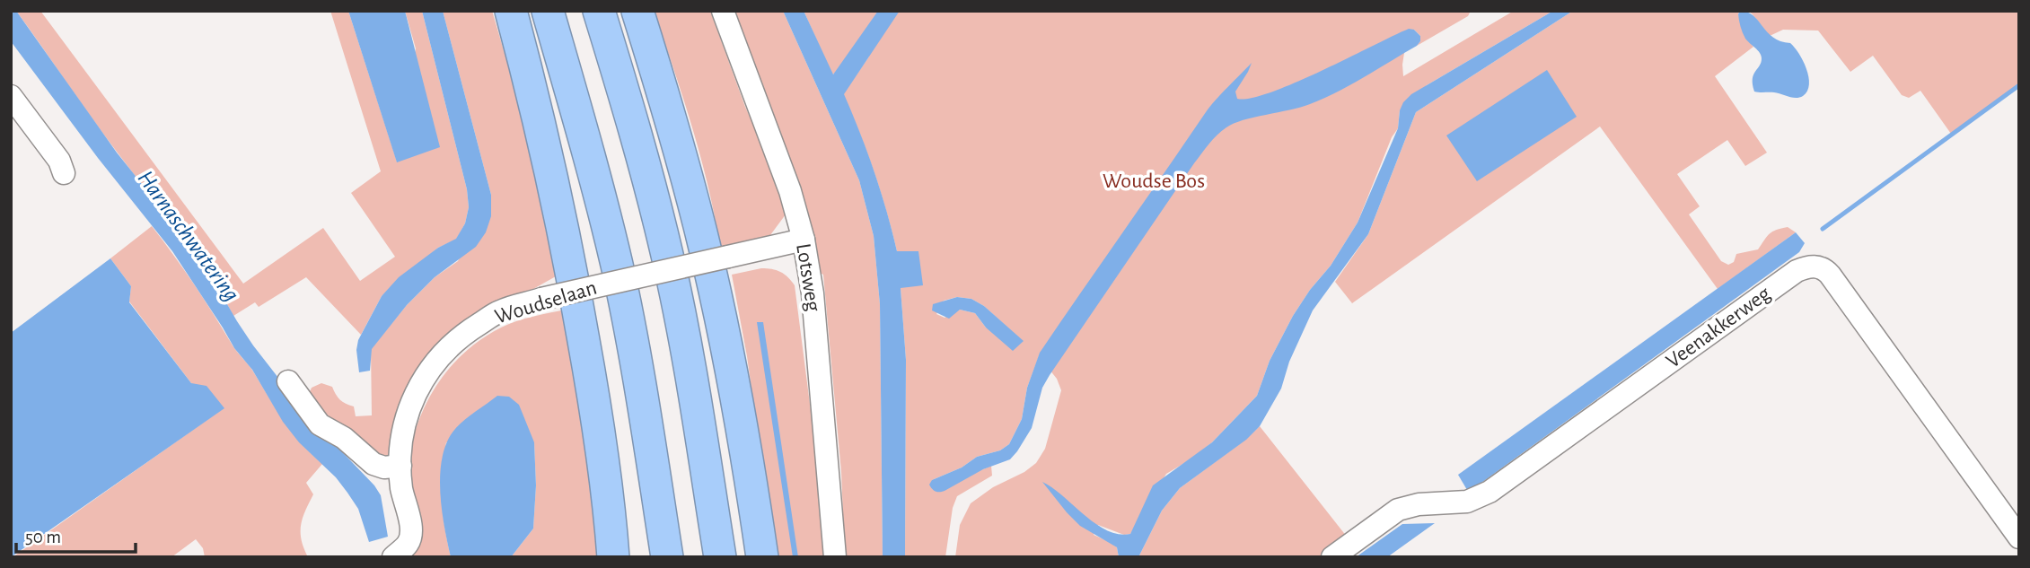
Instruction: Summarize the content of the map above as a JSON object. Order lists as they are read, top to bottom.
{
  "streets": {
    "street": ["Lotsweg", "Woudselaan", "Veenakkerweg"]
  },
  "crossings": [
    ["Lotsweg", "Woudselaan"]
  ],
  "water": ["Harnaschwatering"],
  "parks": ["Woudse Bos"],
  "scale_bar": "50 m"
}
